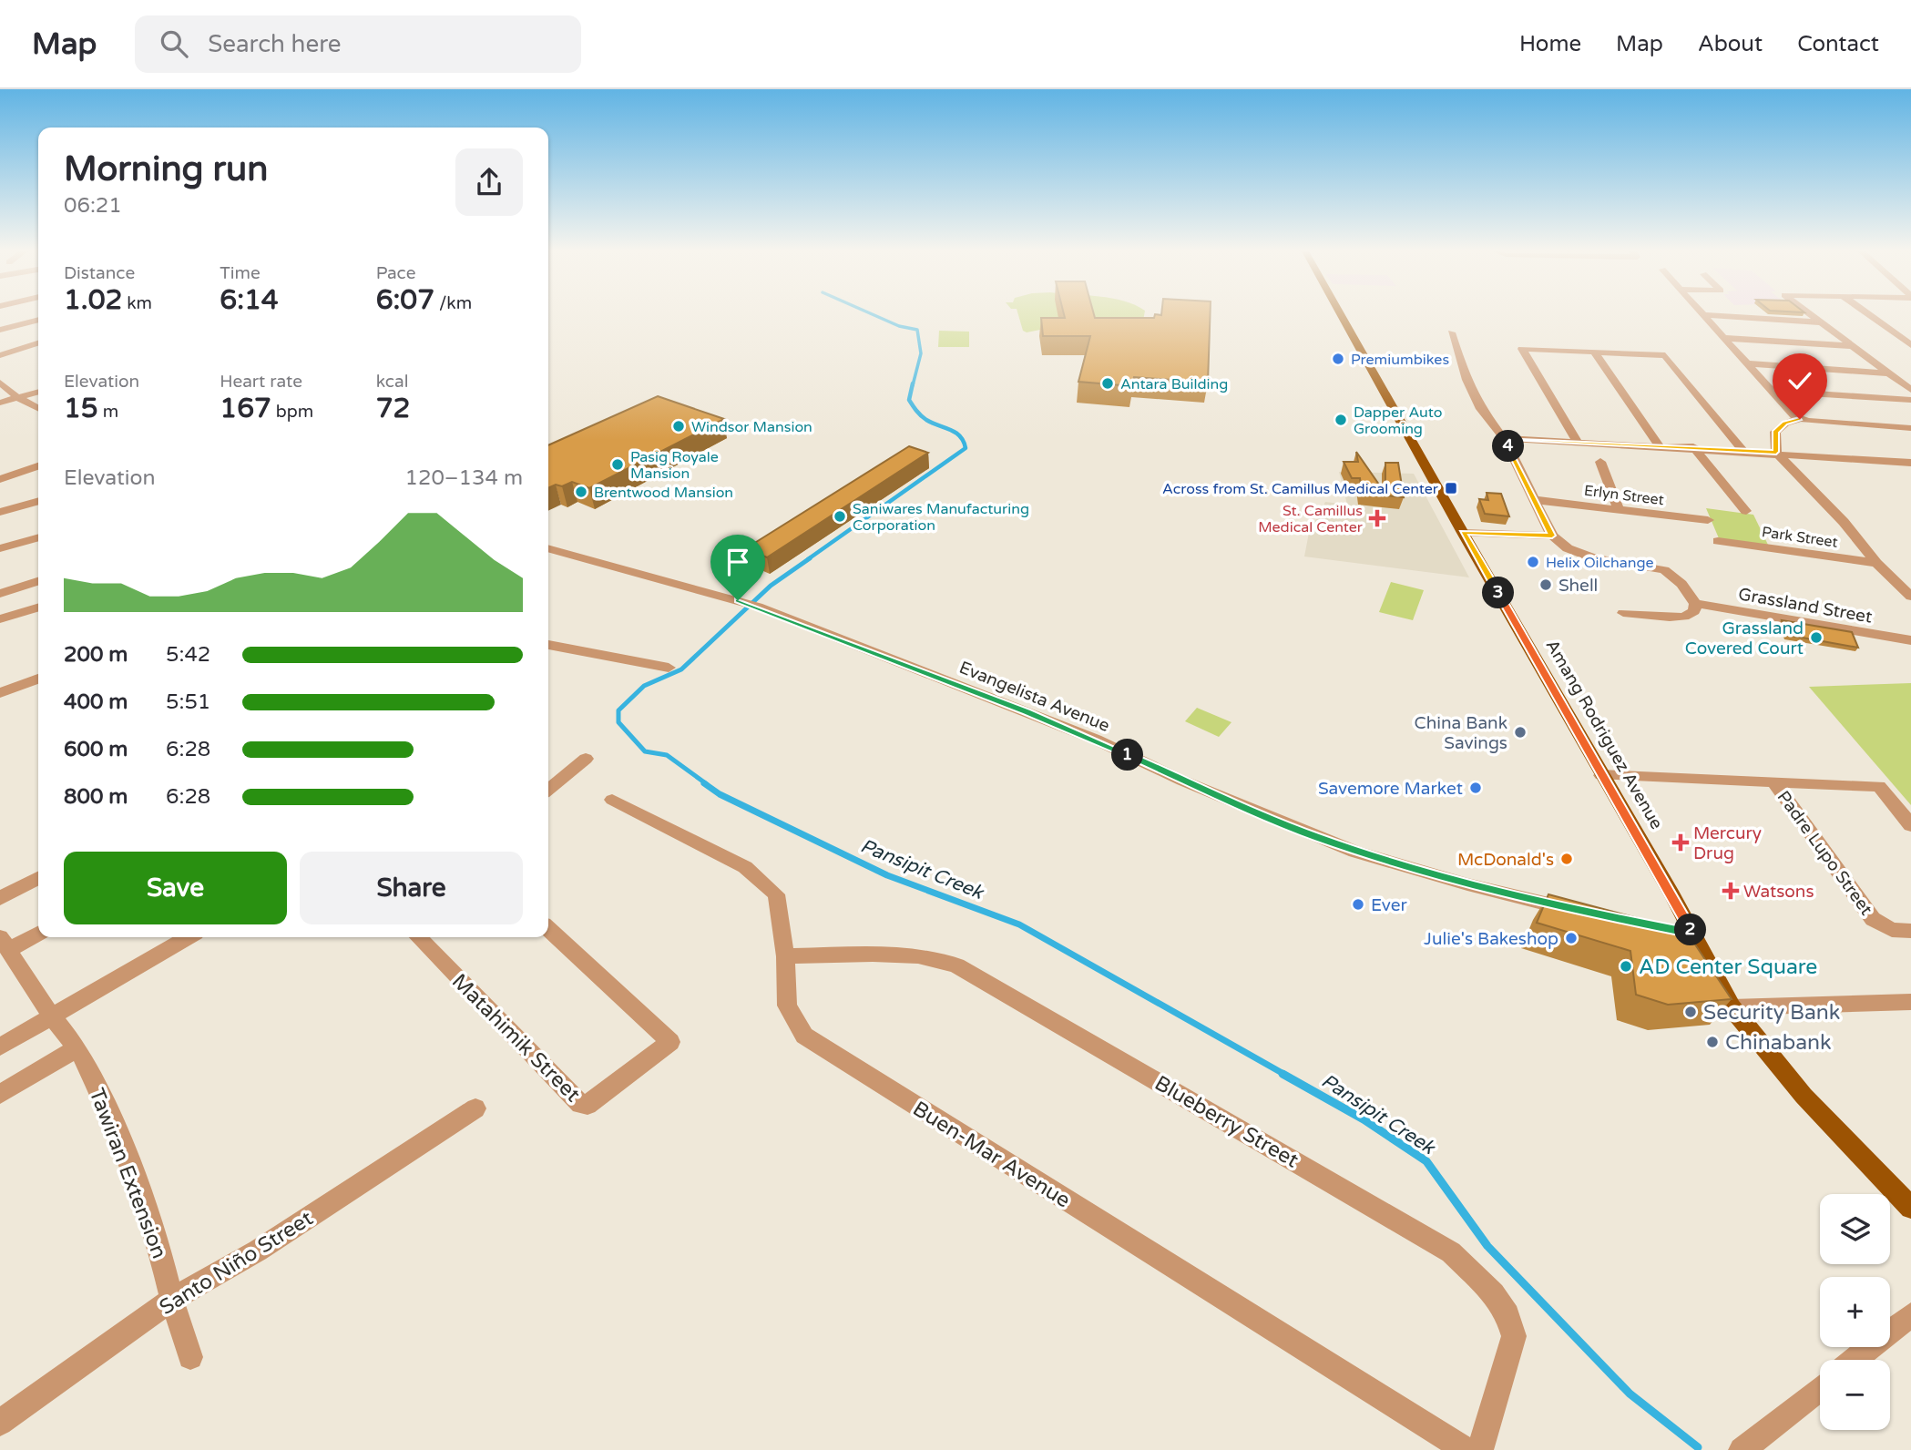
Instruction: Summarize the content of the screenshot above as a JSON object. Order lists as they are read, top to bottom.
{
  "streets": {
    "main road": ["Amang Rodriguez Avenue"],
    "street": [
      "Erlyn Street",
      "Park Street",
      "Grassland Street",
      "Evangelista Avenue",
      "Padre Lupo Street",
      "Matahimik Street",
      "Blueberry Street",
      "Buen-Mar Avenue",
      "Tawiran Extension",
      "Santo Niño Street"
    ]
  },
  "crossings": [
    ["Amang Rodriguez Avenue", "Padre Lupo Street"],
    ["Blueberry Street", "Buen-Mar Avenue"],
    ["Tawiran Extension", "Santo Niño Street"]
  ],
  "water": ["Pansipit Creek"],
  "places": {
    "other": [
      "Premiumbikes",
      "Antara Building",
      "Dapper Auto Grooming",
      "Windsor Mansion",
      "Pasig Royale Mansion",
      "Brentwood Mansion",
      "Saniwares Manufacturing Corporation",
      "Helix Oilchange",
      "Shell",
      "Grassland Covered Court",
      "China Bank Savings",
      "Savemore Market",
      "McDonald's",
      "Ever",
      "Julie's Bakeshop",
      "AD Center Square",
      "Security Bank",
      "Chinabank"
    ],
    "transit": ["Across from St. Camillus Medical Center"],
    "health": ["St. Camillus Medical Center", "Mercury Drug", "Watsons"]
  },
  "page": {
    "header": "Map",
    "search": "Search here",
    "nav": [
      "Home",
      "Map",
      "About",
      "Contact"
    ],
    "heading": ["Morning run", "06:21"],
    "stats": [
      ["Distance", "1.02 km"],
      ["Time", "6:14"],
      ["Pace", "6:07 /km"],
      ["Elevation", "15 m"],
      ["Heart rate", "167 bpm"],
      ["kcal", "72"]
    ],
    "pins": [
      "4",
      "3",
      "1",
      "2"
    ],
    "chart": ["Elevation", "120–134 m"],
    "list": [
      {
        "name": "200 m",
        "note": "5:42"
      },
      {
        "name": "400 m",
        "note": "5:51"
      },
      {
        "name": "600 m",
        "note": "6:28"
      },
      {
        "name": "800 m",
        "note": "6:28"
      }
    ],
    "buttons": ["Save", "Share"],
    "map_buttons": ["+", "−"]
  }
}
